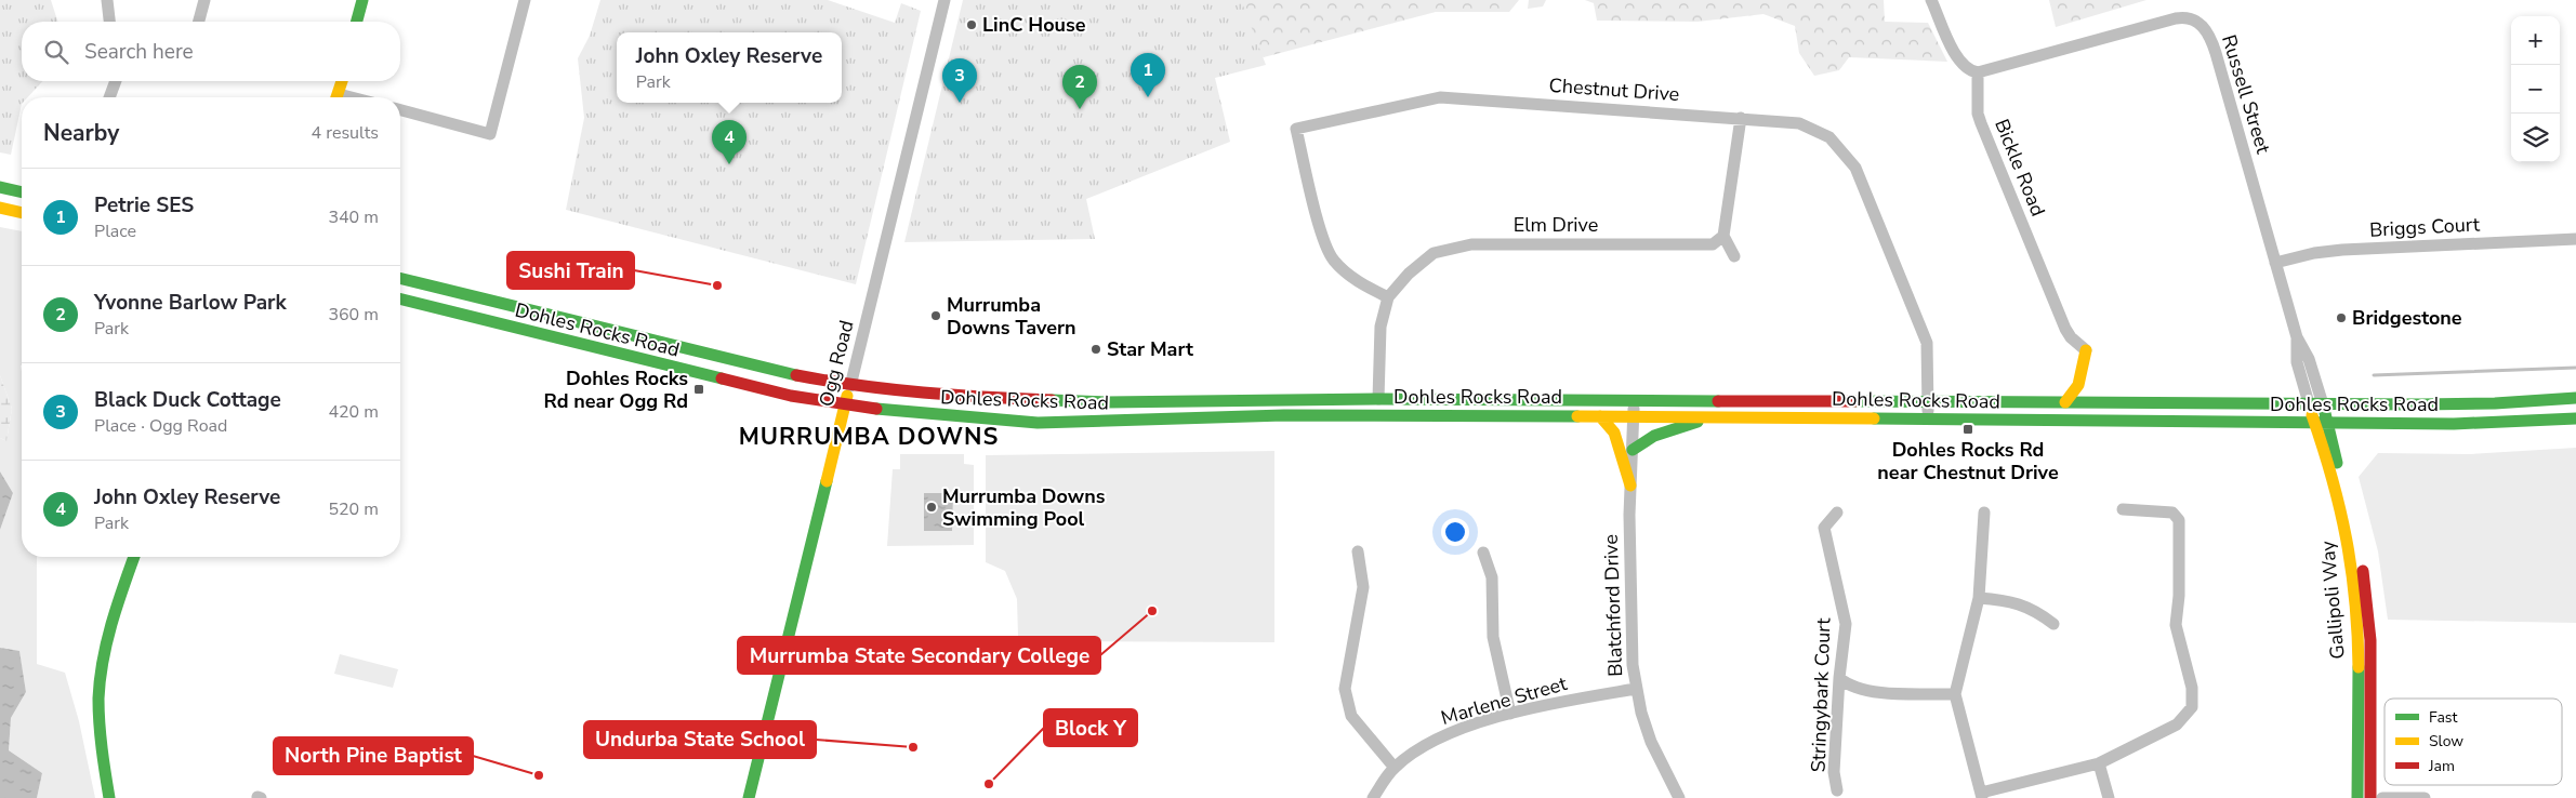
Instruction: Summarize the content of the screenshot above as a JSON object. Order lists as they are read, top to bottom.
{
  "streets": {
    "main road": ["Dohles Rocks Road", "Ogg Road", "Gallipoli Way"],
    "street": [
      "Chestnut Drive",
      "Russell Street",
      "Bickle Road",
      "Elm Drive",
      "Briggs Court",
      "Blatchford Drive",
      "Stringybark Court",
      "Marlene Street"
    ]
  },
  "crossings": [
    ["Chestnut Drive", "Elm Drive"],
    ["Chestnut Drive", "Dohles Rocks Road"],
    ["Russell Street", "Bickle Road"],
    ["Russell Street", "Briggs Court"],
    ["Russell Street", "Dohles Rocks Road"],
    ["Russell Street", "Gallipoli Way"],
    ["Elm Drive", "Dohles Rocks Road"],
    ["Dohles Rocks Road", "Ogg Road"],
    ["Dohles Rocks Road", "Gallipoli Way"],
    ["Dohles Rocks Road", "Blatchford Drive"],
    ["Blatchford Drive", "Marlene Street"]
  ],
  "districts": ["MURRUMBA DOWNS"],
  "places": {
    "other": [
      "LinC House",
      "Sushi Train",
      "Murrumba Downs Tavern",
      "Bridgestone",
      "Star Mart",
      "Murrumba Downs Swimming Pool",
      "Murrumba State Secondary College",
      "Undurba State School",
      "North Pine Baptist",
      "Block Y"
    ],
    "transit": ["Dohles Rocks Rd near Ogg Rd", "Dohles Rocks Rd near Chestnut Drive"]
  },
  "legend": ["Fast", "Slow", "Jam"],
  "page": {
    "map_buttons": ["+", "−"],
    "search": "Search here",
    "popup": ["John Oxley Reserve", "Park"],
    "pins": [
      "1",
      "3",
      "2",
      "4"
    ],
    "heading": ["Nearby", "4 results"],
    "list": [
      {
        "mark": "1",
        "name": "Petrie SES",
        "note": "Place",
        "value": "340 m"
      },
      {
        "mark": "2",
        "name": "Yvonne Barlow Park",
        "note": "Park",
        "value": "360 m"
      },
      {
        "mark": "3",
        "name": "Black Duck Cottage",
        "note": "Place · Ogg Road",
        "value": "420 m"
      },
      {
        "mark": "4",
        "name": "John Oxley Reserve",
        "note": "Park",
        "value": "520 m"
      }
    ]
  }
}
